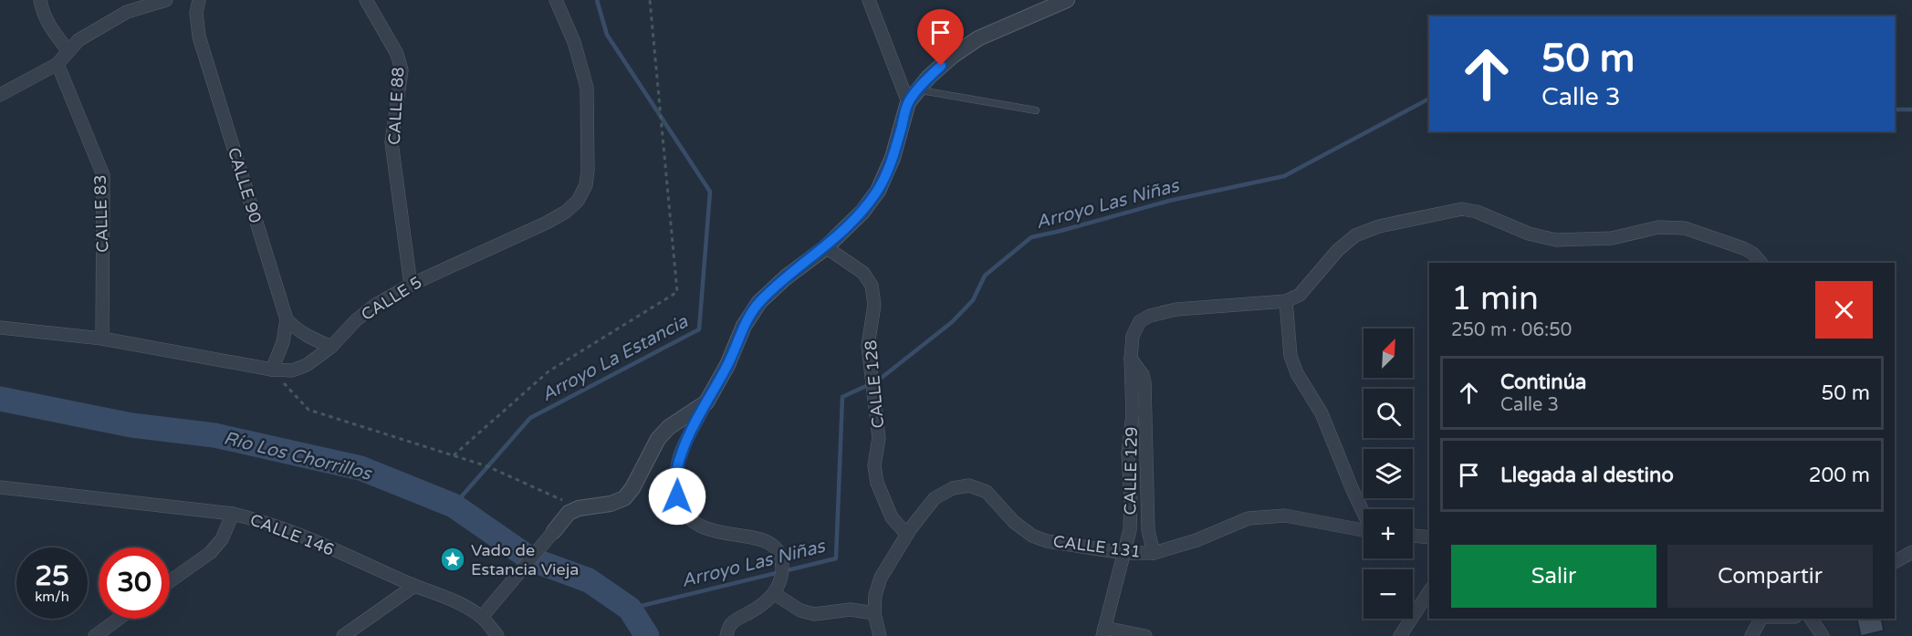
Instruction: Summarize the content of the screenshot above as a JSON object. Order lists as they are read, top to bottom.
{
  "streets": {
    "street": [
      "CALLE 88",
      "CALLE 90",
      "CALLE 83",
      "CALLE 5",
      "CALLE 128",
      "CALLE 129",
      "CALLE 146",
      "CALLE 131"
    ]
  },
  "crossings": [
    ["CALLE 88", "CALLE 5"],
    ["CALLE 90", "CALLE 5"],
    ["CALLE 83", "CALLE 5"],
    ["CALLE 128", "CALLE 131"],
    ["CALLE 129", "CALLE 131"]
  ],
  "water": ["Arroyo Las Niñas", "Arroyo La Estancia", "Río Los Chorrillos"],
  "places": {
    "place": ["Vado de Estancia Vieja"]
  },
  "north": "top right",
  "page": {
    "turn": ["50 m", "Calle 3"],
    "heading": ["1 min", "250 m · 06:50"],
    "map_buttons": ["+", "−"],
    "list": [
      {
        "name": "Continúa",
        "note": "Calle 3",
        "value": "50 m"
      },
      {
        "name": "Llegada al destino",
        "value": "200 m"
      }
    ],
    "buttons": ["Salir", "Compartir"],
    "speed": "25 km/h",
    "limit": "30"
  }
}
